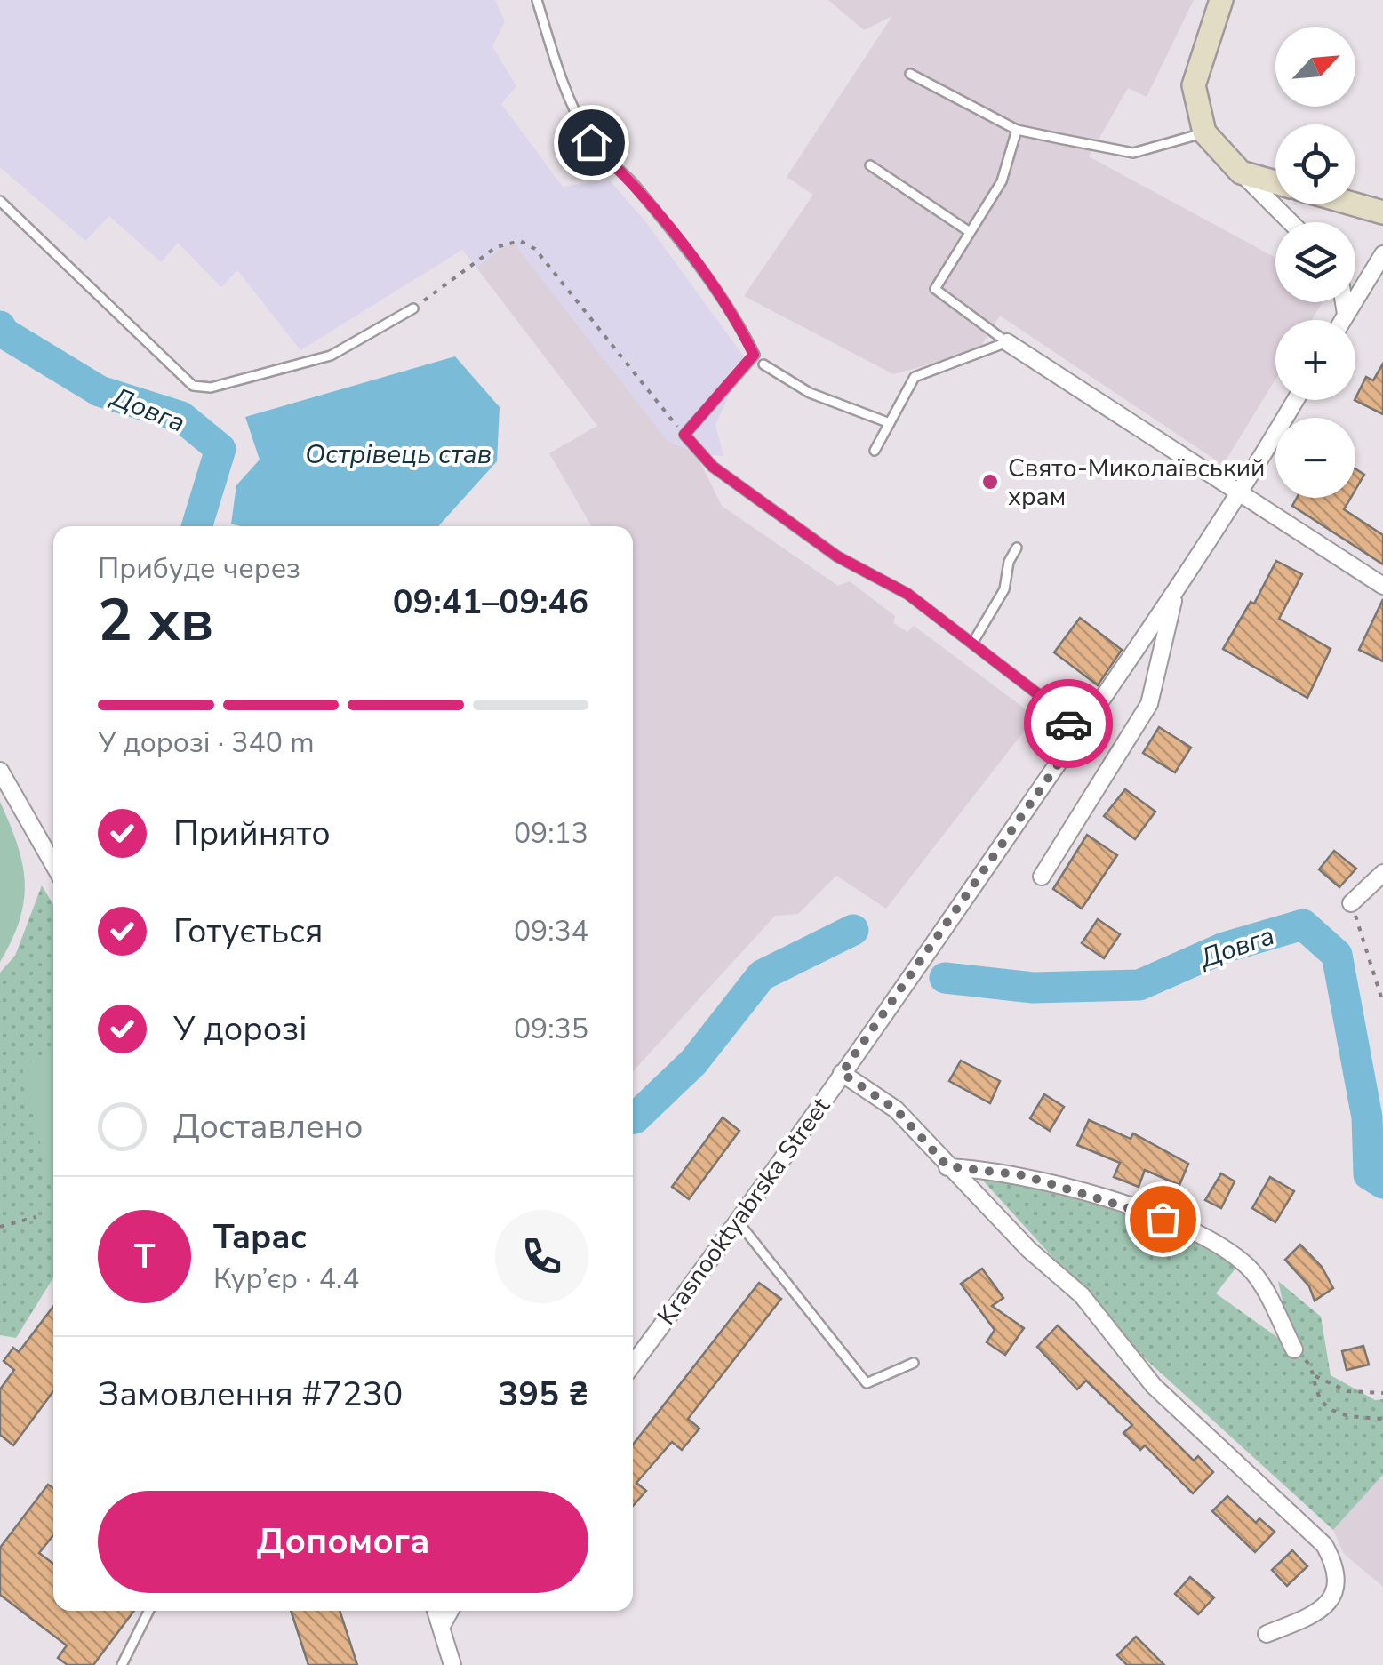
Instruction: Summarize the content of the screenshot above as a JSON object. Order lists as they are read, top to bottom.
{
  "streets": {
    "street": ["Krasnooktyabrska Street"]
  },
  "water": ["Довга", "Острівець став"],
  "places": ["Свято-Миколаївський храм"],
  "north": "top right",
  "page": {
    "map_buttons": ["+", "−"],
    "heading": ["2 хв", "Прибуде через", "09:41–09:46"],
    "panel": [
      "Тарас",
      "Кур’єр · 4.4",
      "Замовлення #7230",
      "395 ₴"
    ],
    "bar": "У дорозі · 340 m",
    "list": [
      ["Прийнято", "09:13"],
      ["Готується", "09:34"],
      ["У дорозі", "09:35"],
      "Доставлено"
    ],
    "round": "Т",
    "buttons": "Допомога"
  }
}
